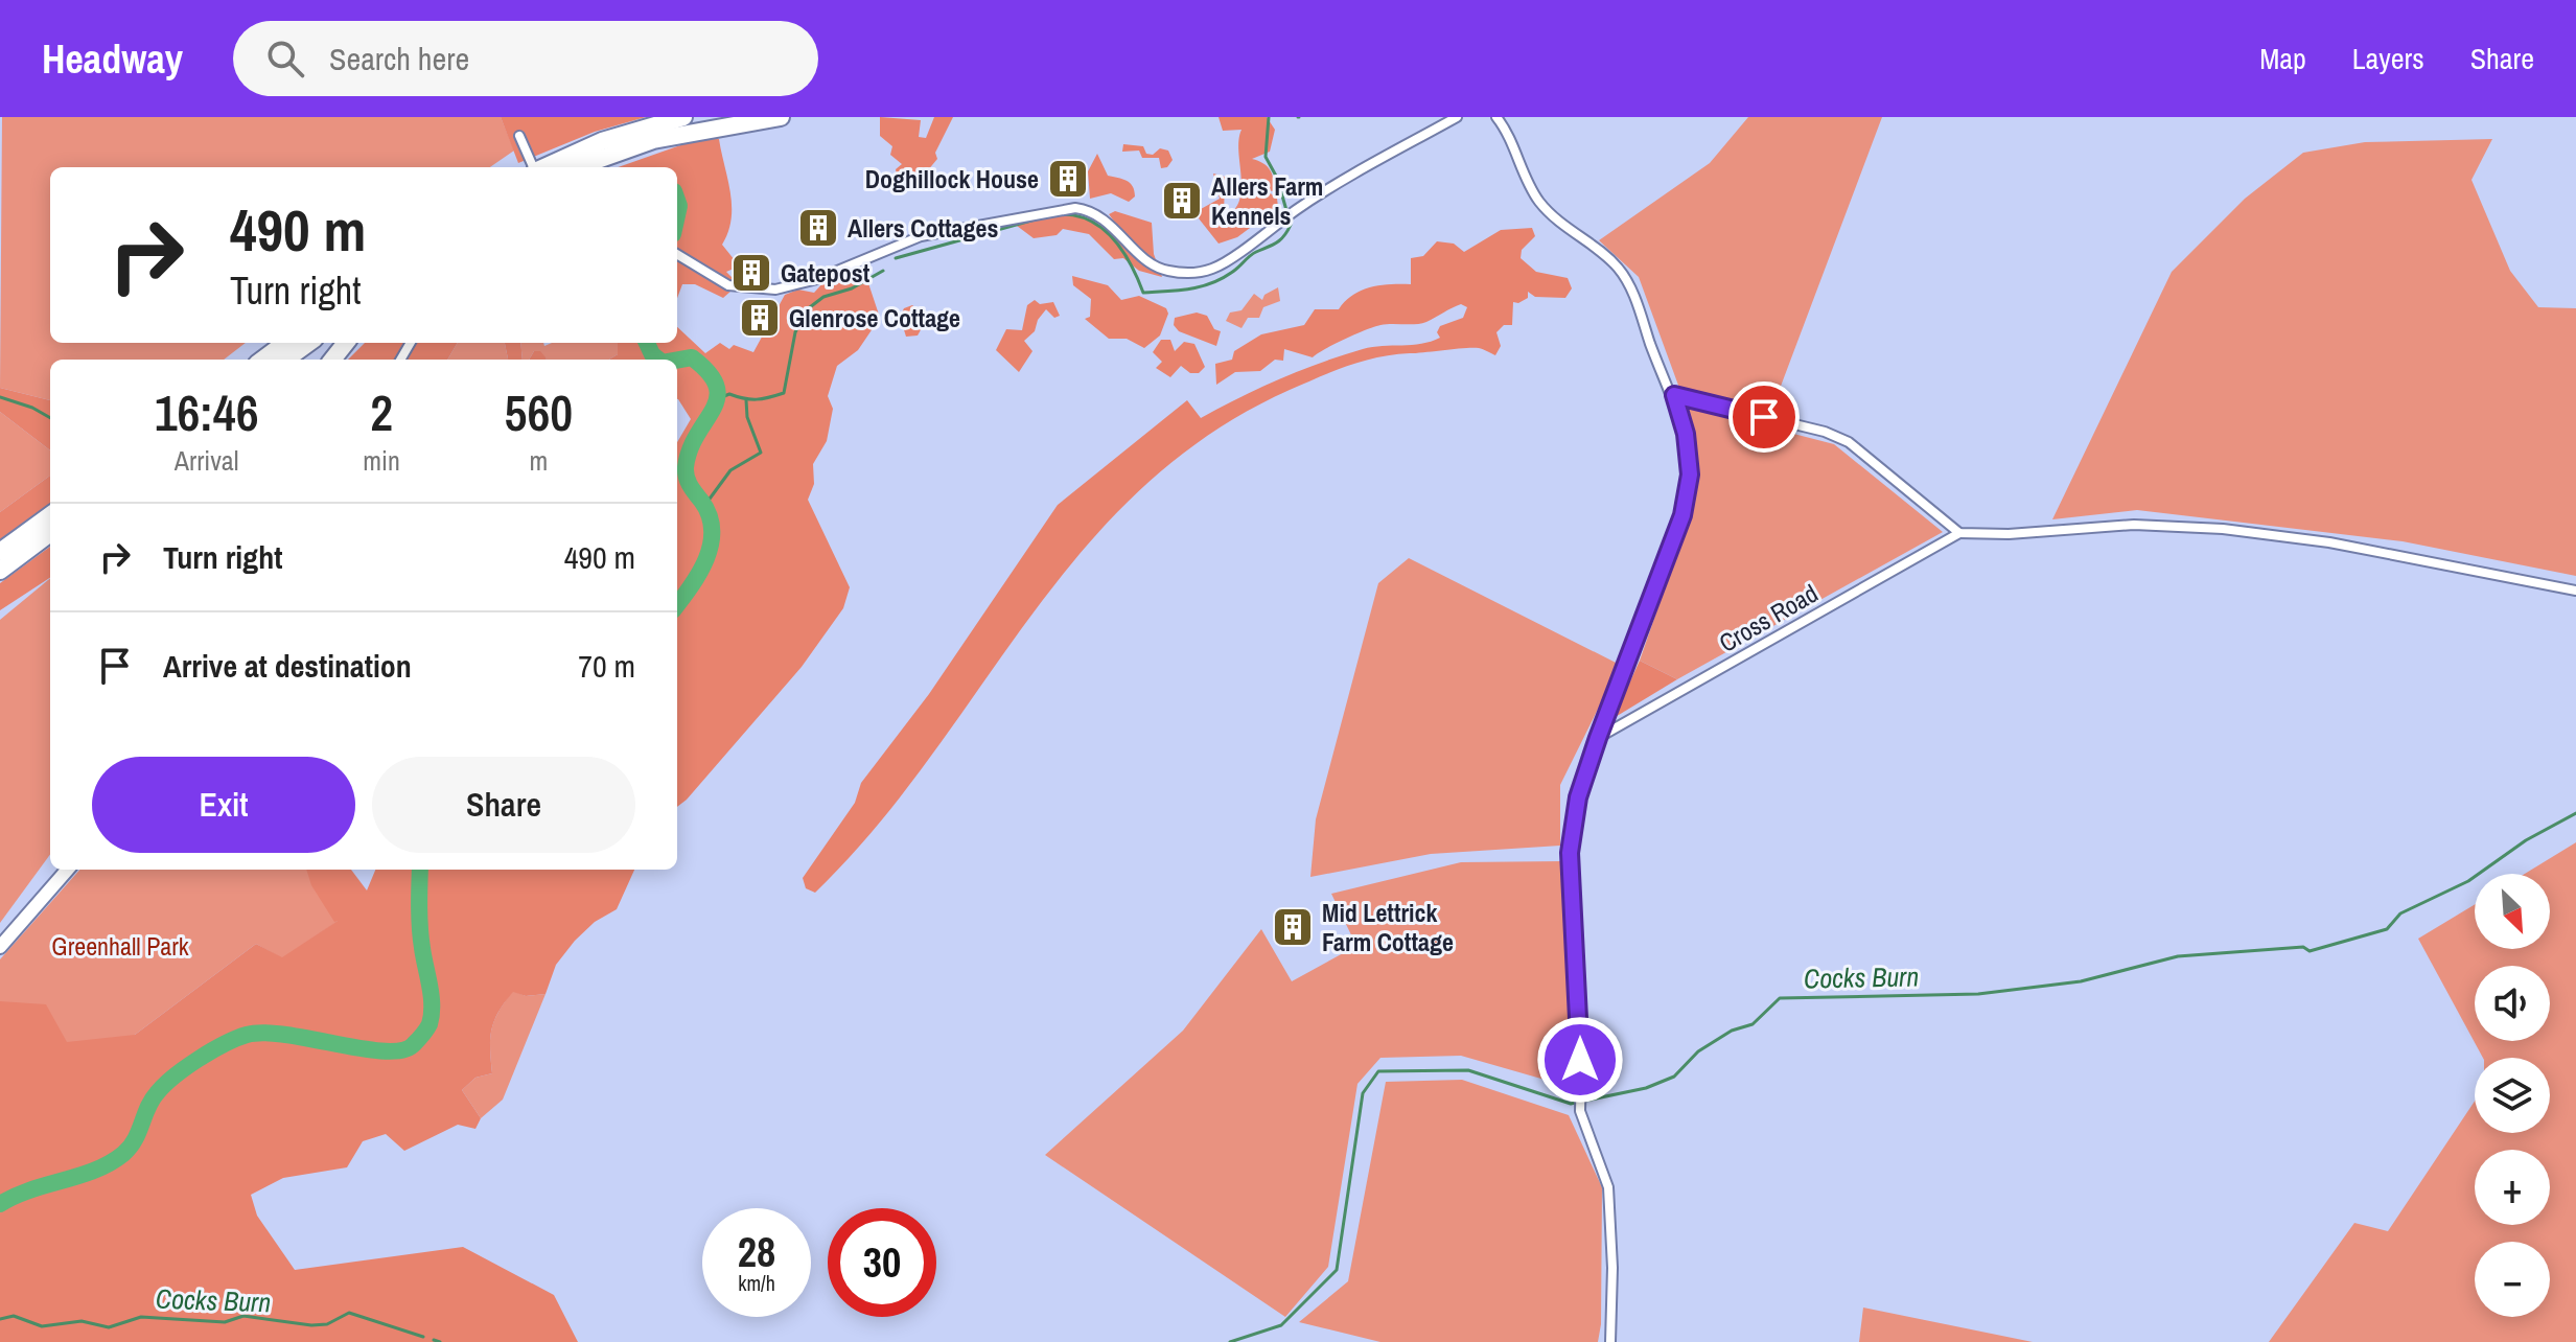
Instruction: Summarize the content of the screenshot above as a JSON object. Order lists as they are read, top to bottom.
{
  "streets": {
    "street": ["Cross Road"]
  },
  "water": ["Cocks Burn"],
  "parks": ["Greenhall Park"],
  "places": {
    "building": [
      "Doghillock House",
      "Allers Farm Kennels",
      "Allers Cottages",
      "Gatepost",
      "Glenrose Cottage",
      "Mid Lettrick Farm Cottage"
    ]
  },
  "north": "bottom right",
  "page": {
    "header": "Headway",
    "search": "Search here",
    "nav": ["Map", "Layers", "Share"],
    "turn": ["490 m", "Turn right"],
    "eta": [
      "16:46",
      "Arrival",
      "2",
      "min",
      "560",
      "m"
    ],
    "list": [
      {
        "name": "Turn right",
        "value": "490 m"
      },
      {
        "name": "Arrive at destination",
        "value": "70 m"
      }
    ],
    "buttons": ["Exit", "Share"],
    "map_buttons": ["+", "−"],
    "speed": "28 km/h",
    "limit": "30"
  }
}
